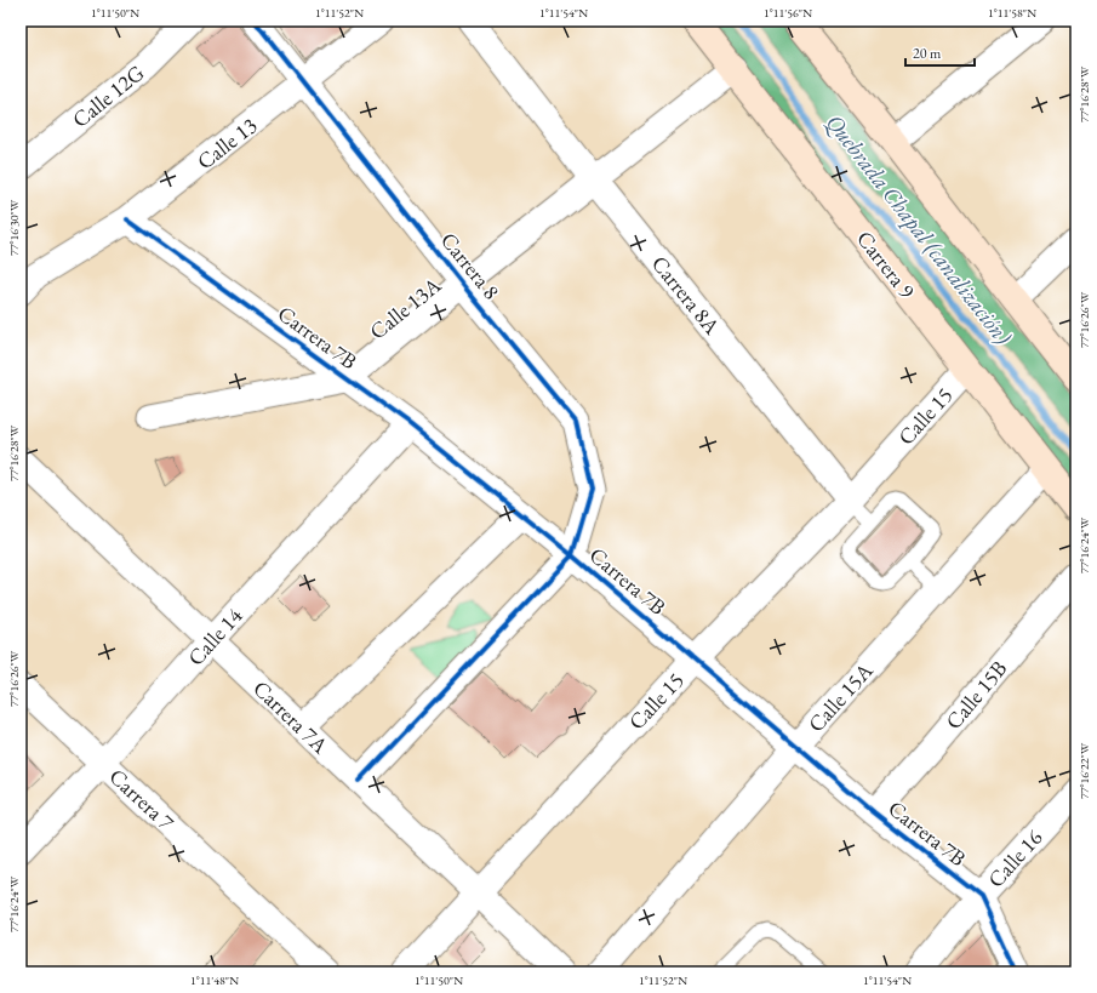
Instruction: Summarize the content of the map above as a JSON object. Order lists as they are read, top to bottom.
{
  "streets": {
    "main road": ["Carrera 9"],
    "street": [
      "Calle 12G",
      "Calle 13",
      "Carrera 8",
      "Carrera 8A",
      "Calle 13A",
      "Carrera 7B",
      "Calle 15",
      "Calle 14",
      "Calle 15B",
      "Calle 15A",
      "Carrera 7A",
      "Carrera 7",
      "Calle 16"
    ]
  },
  "crossings": [
    ["Calle 13", "Carrera 8"],
    ["Calle 13", "Carrera 7B"],
    ["Carrera 9", "Calle 13A"],
    ["Carrera 9", "Calle 15"],
    ["Carrera 9", "Calle 15A"],
    ["Carrera 8", "Calle 13A"],
    ["Carrera 8", "Carrera 7B"],
    ["Carrera 8A", "Calle 13A"],
    ["Carrera 8A", "Calle 15"],
    ["Calle 13A", "Carrera 7B"],
    ["Carrera 7B", "Calle 15"],
    ["Carrera 7B", "Calle 14"],
    ["Carrera 7B", "Calle 15B"],
    ["Carrera 7B", "Calle 15A"],
    ["Carrera 7B", "Calle 16"],
    ["Calle 15", "Carrera 7A"],
    ["Calle 14", "Carrera 7A"],
    ["Calle 14", "Carrera 7"]
  ],
  "water": ["Quebrada Chapal (canalización)"],
  "scale_bar": "20 m",
  "coordinates": [
    "1°11'50\"N",
    "1°11'52\"N",
    "1°11'54\"N",
    "1°11'56\"N",
    "1°11'58\"N",
    "77°16'28\"W",
    "77°16'30\"W",
    "77°16'26\"W",
    "77°16'24\"W",
    "77°16'22\"W",
    "1°11'48\"N"
  ]
}
